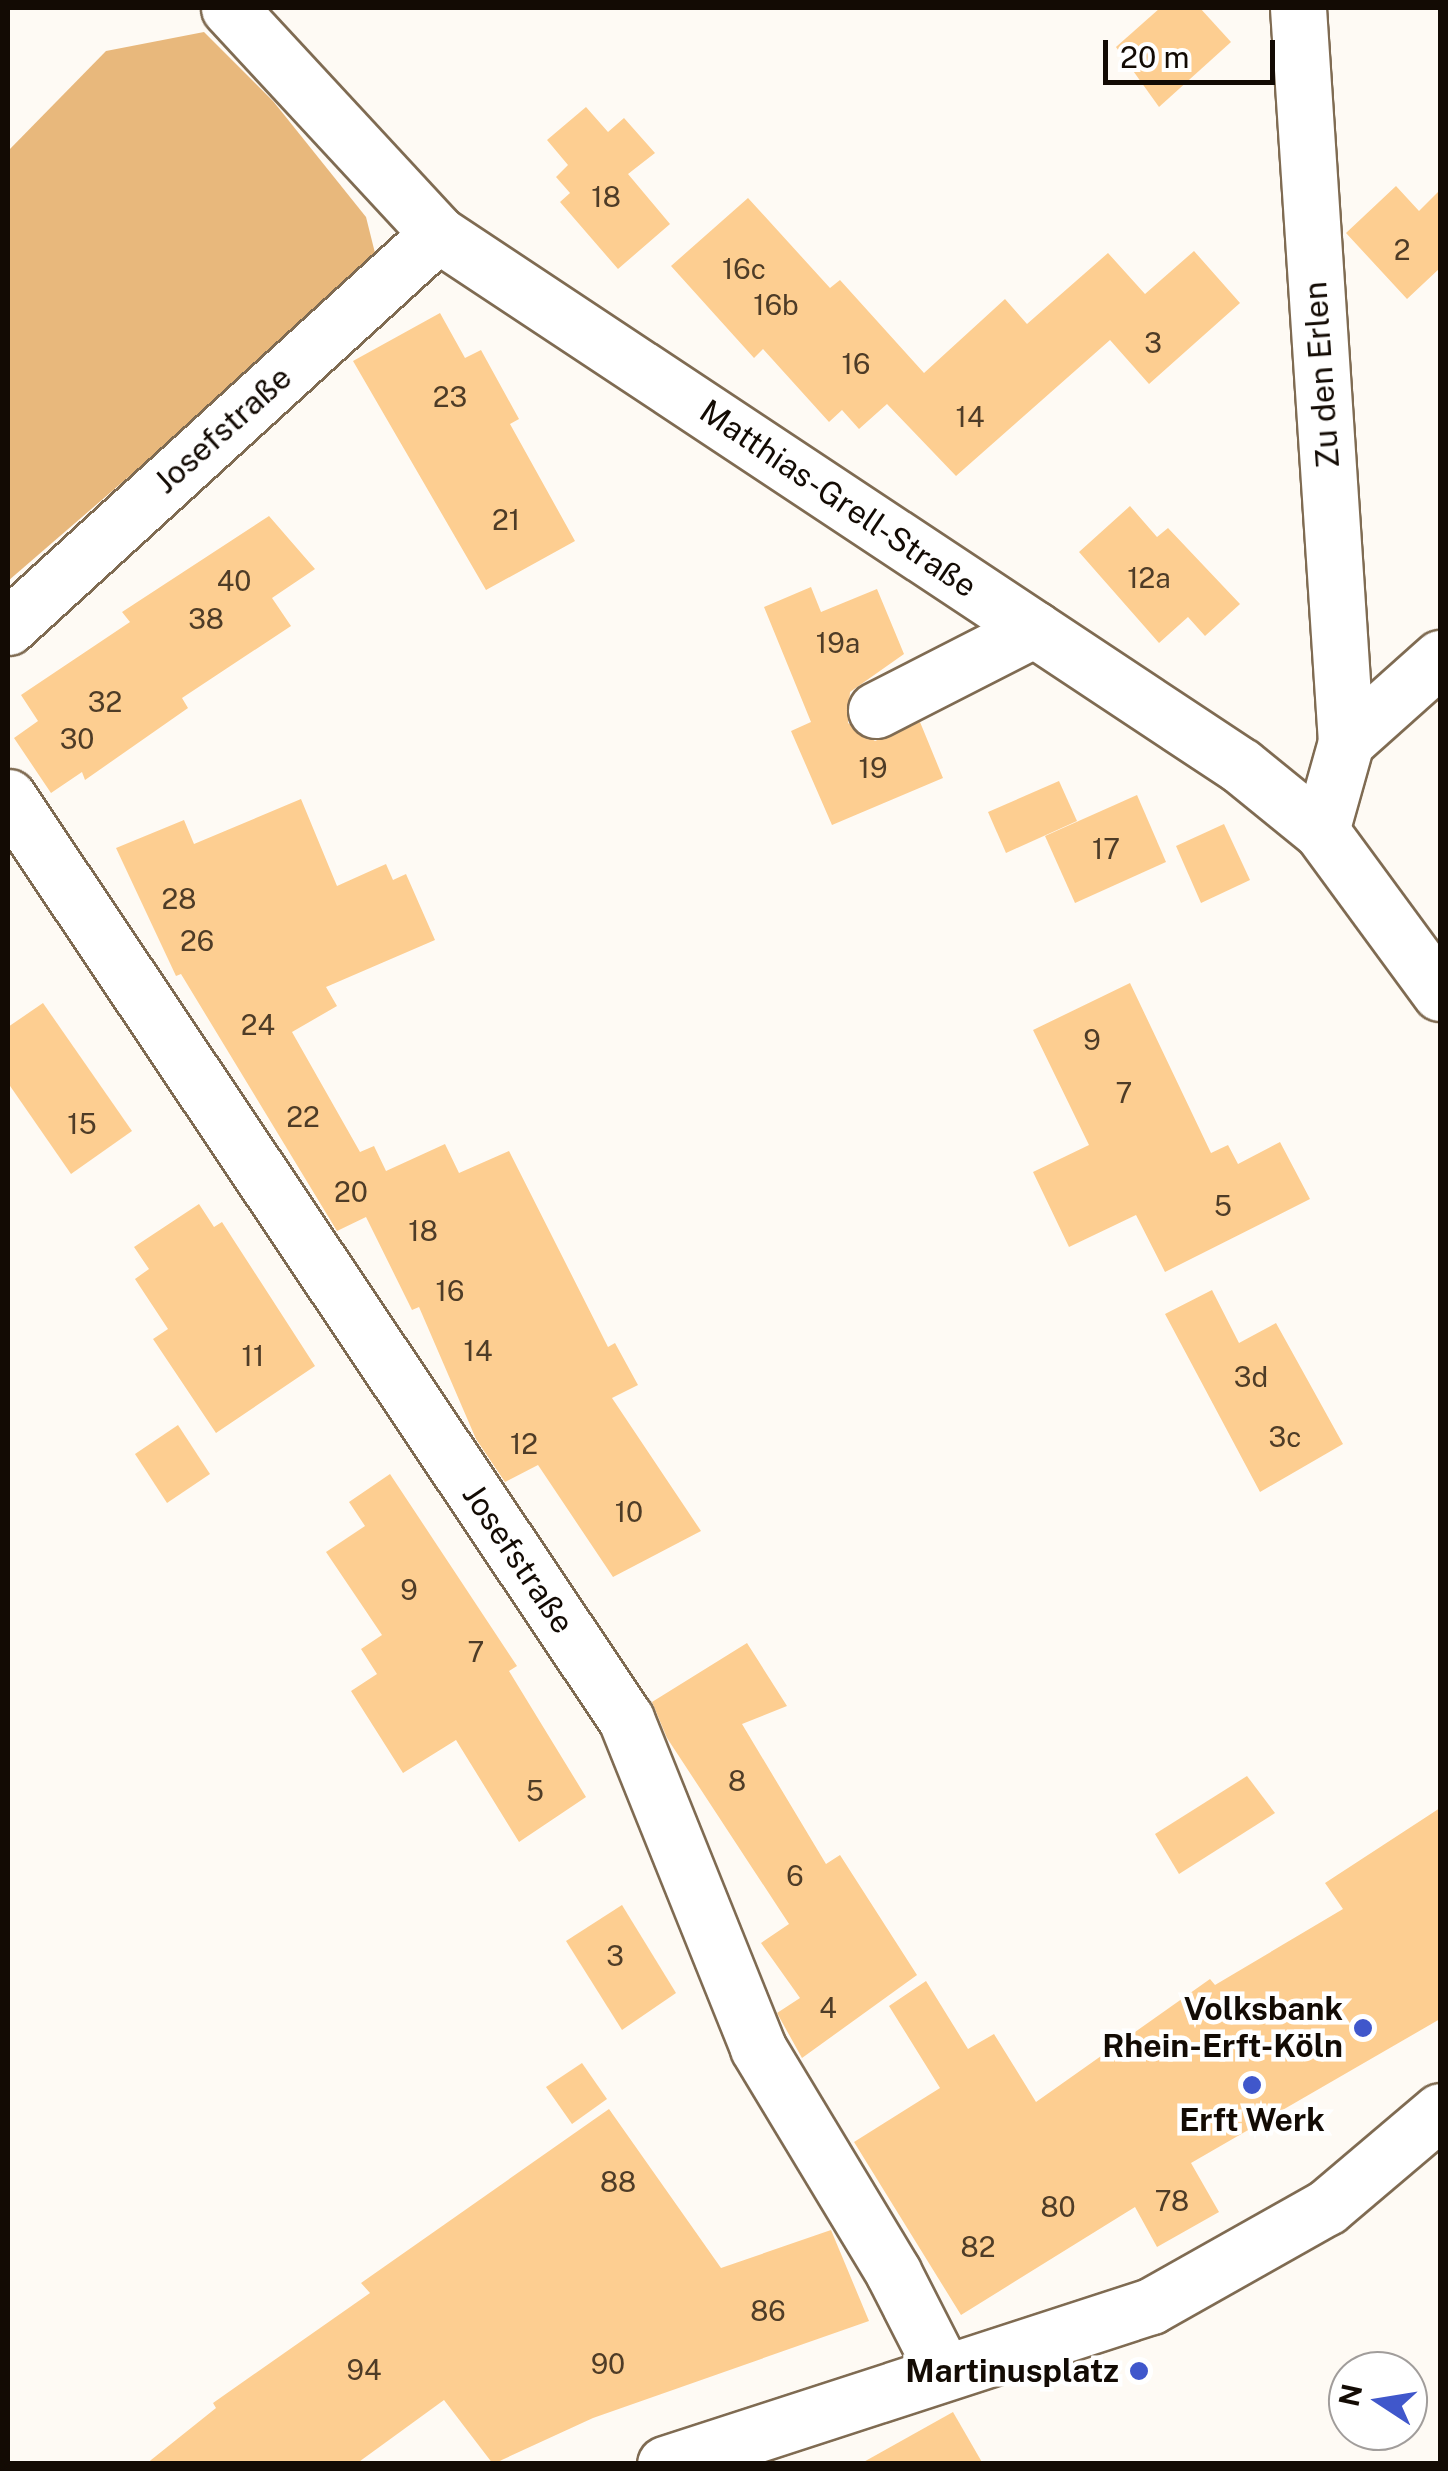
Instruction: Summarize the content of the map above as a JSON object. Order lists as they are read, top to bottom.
{
  "streets": {
    "street": ["Zu den Erlen", "Josefstraße", "Matthias-Grell-Straße"]
  },
  "crossings": [
    ["Josefstraße", "Matthias-Grell-Straße"]
  ],
  "places": ["Volksbank Rhein-Erft-Köln", "Erft Werk", "Martinusplatz"],
  "house_numbers": [
    "18",
    "2",
    "16c",
    "16b",
    "3",
    "16",
    "23",
    "14",
    "21",
    "12a",
    "40",
    "38",
    "19a",
    "32",
    "30",
    "19",
    "17",
    "28",
    "26",
    "24",
    "9",
    "7",
    "22",
    "15",
    "20",
    "5",
    "18",
    "16",
    "14",
    "11",
    "3d",
    "3c",
    "12",
    "10",
    "9",
    "7",
    "8",
    "5",
    "6",
    "3",
    "4",
    "88",
    "78",
    "80",
    "82",
    "86",
    "90",
    "94"
  ],
  "scale_bar": "20 m",
  "north": "left"
}
